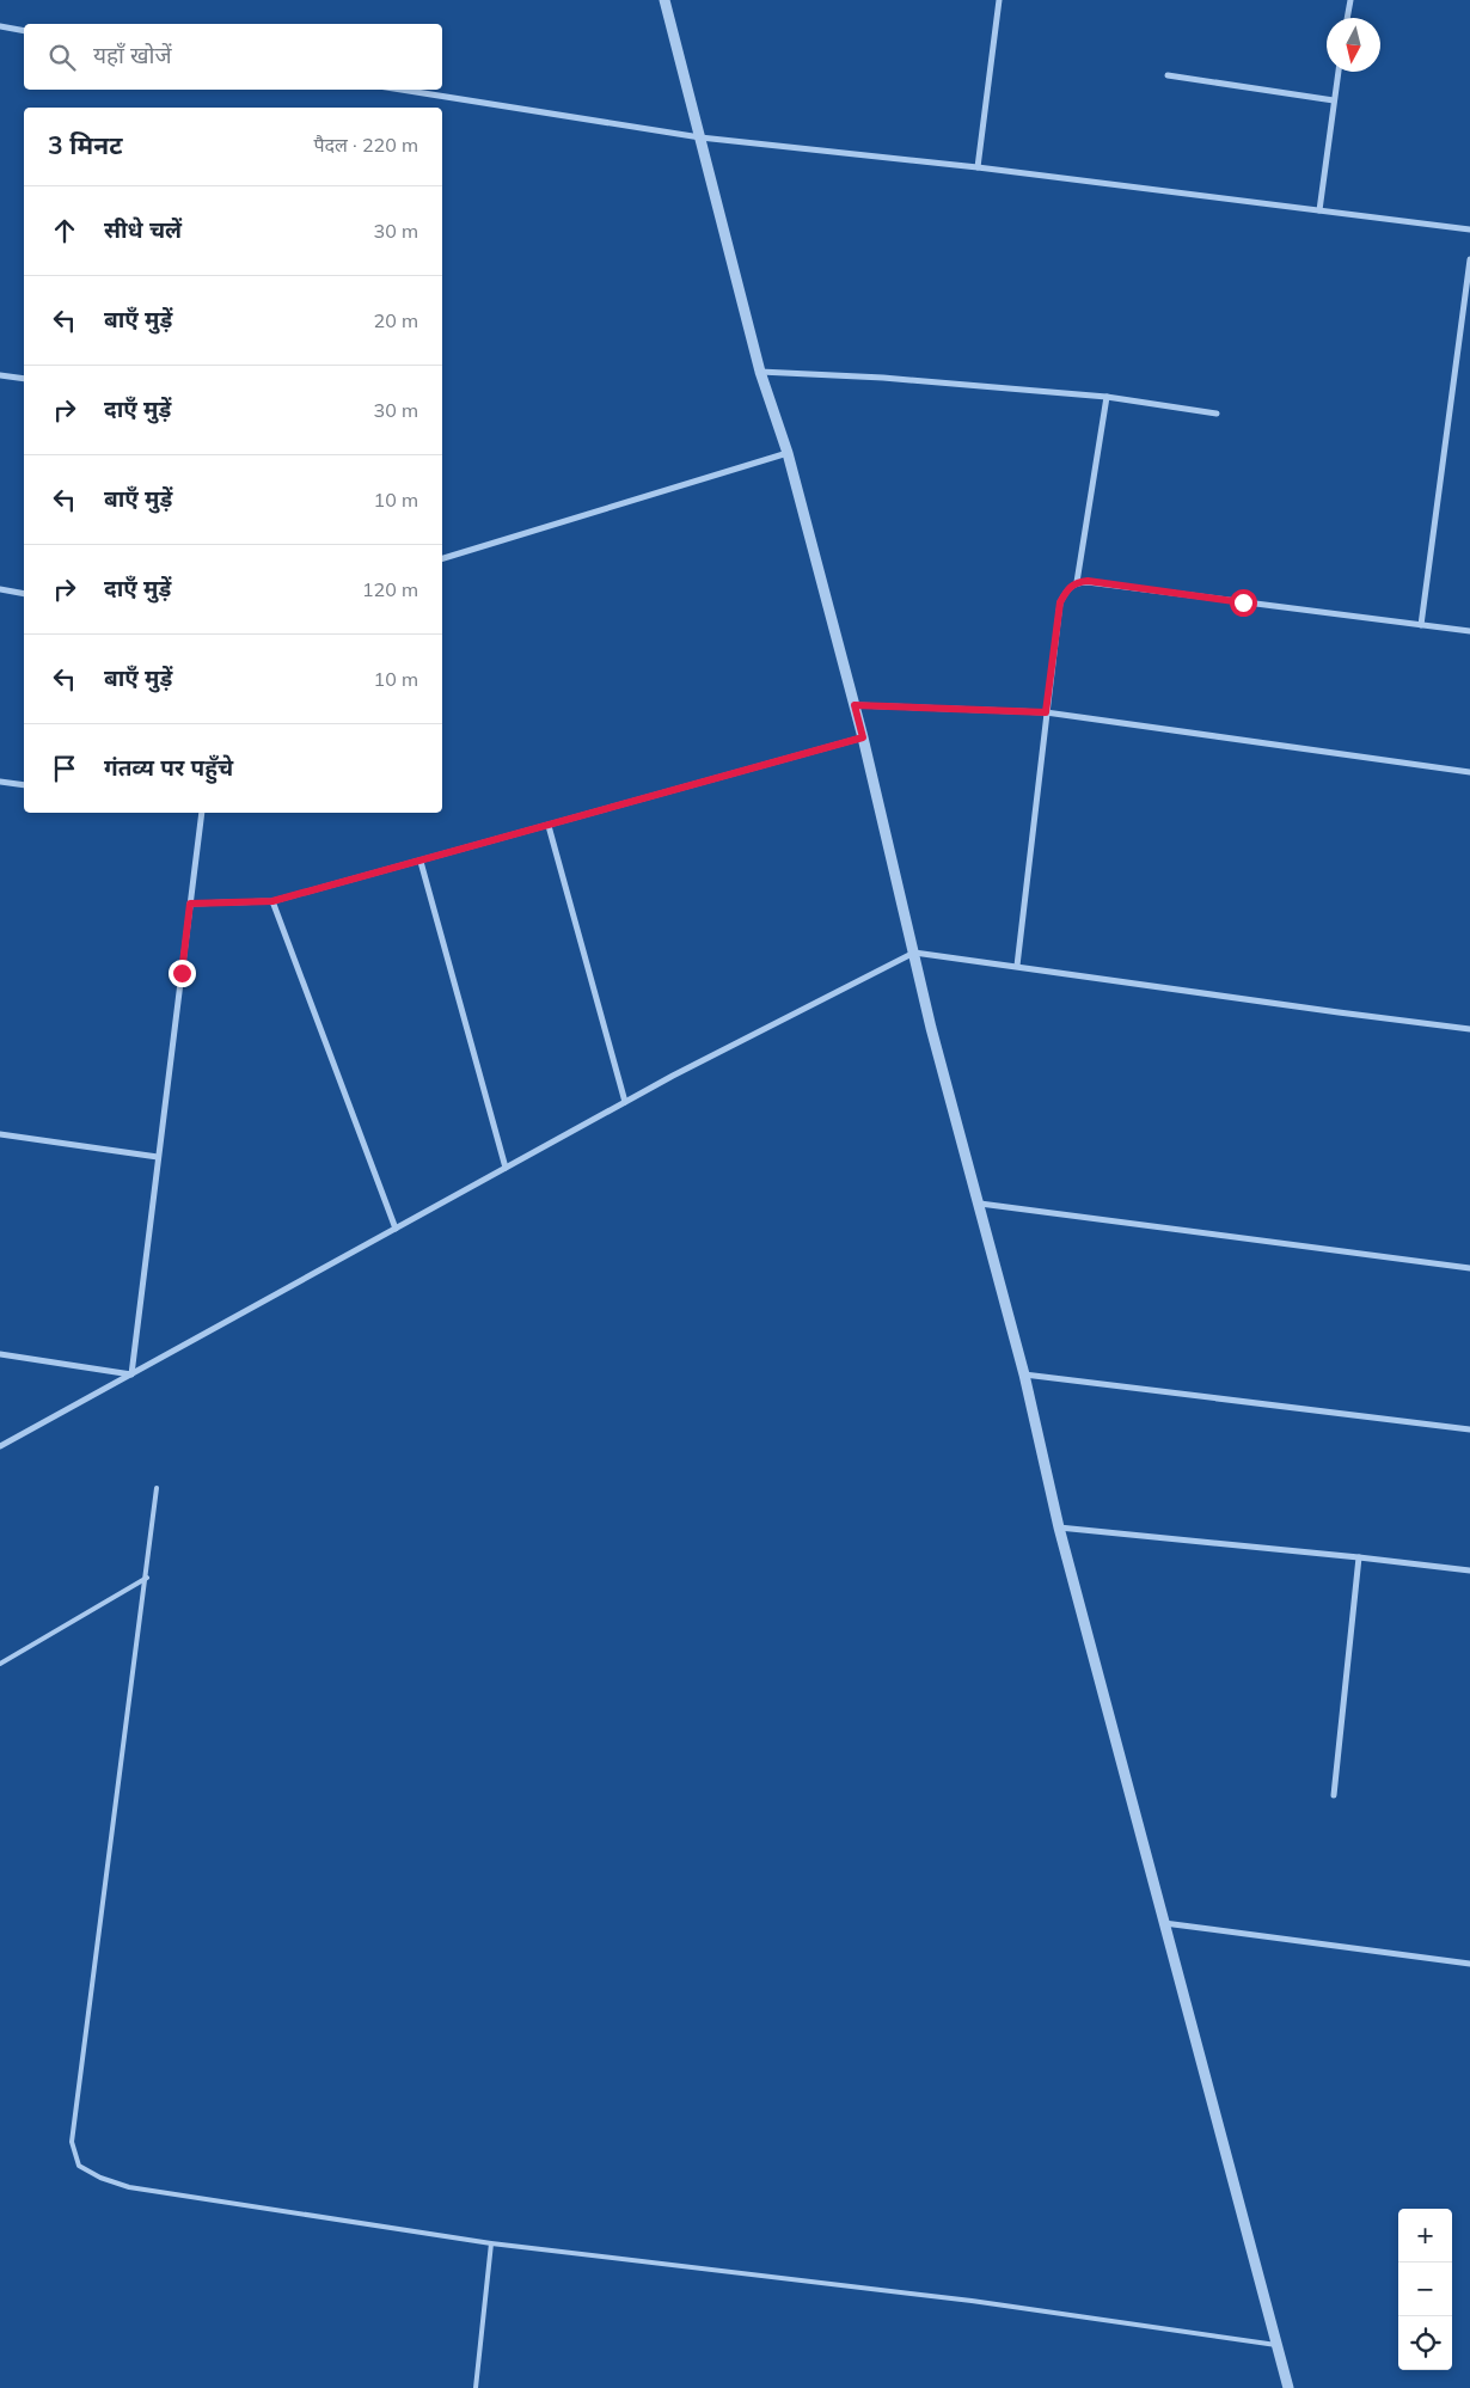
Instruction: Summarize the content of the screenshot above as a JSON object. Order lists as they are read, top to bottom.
{
  "north": "bottom",
  "page": {
    "search": "यहाँ खोजें",
    "heading": ["3 मिनट", "पैदल · 220 m"],
    "list": [
      ["सीधे चलें", "30 m"],
      ["बाएँ मुड़ें", "20 m"],
      ["दाएँ मुड़ें", "30 m"],
      ["बाएँ मुड़ें", "10 m"],
      ["दाएँ मुड़ें", "120 m"],
      ["बाएँ मुड़ें", "10 m"],
      "गंतव्य पर पहुँचे"
    ],
    "map_buttons": ["+", "−"]
  }
}
